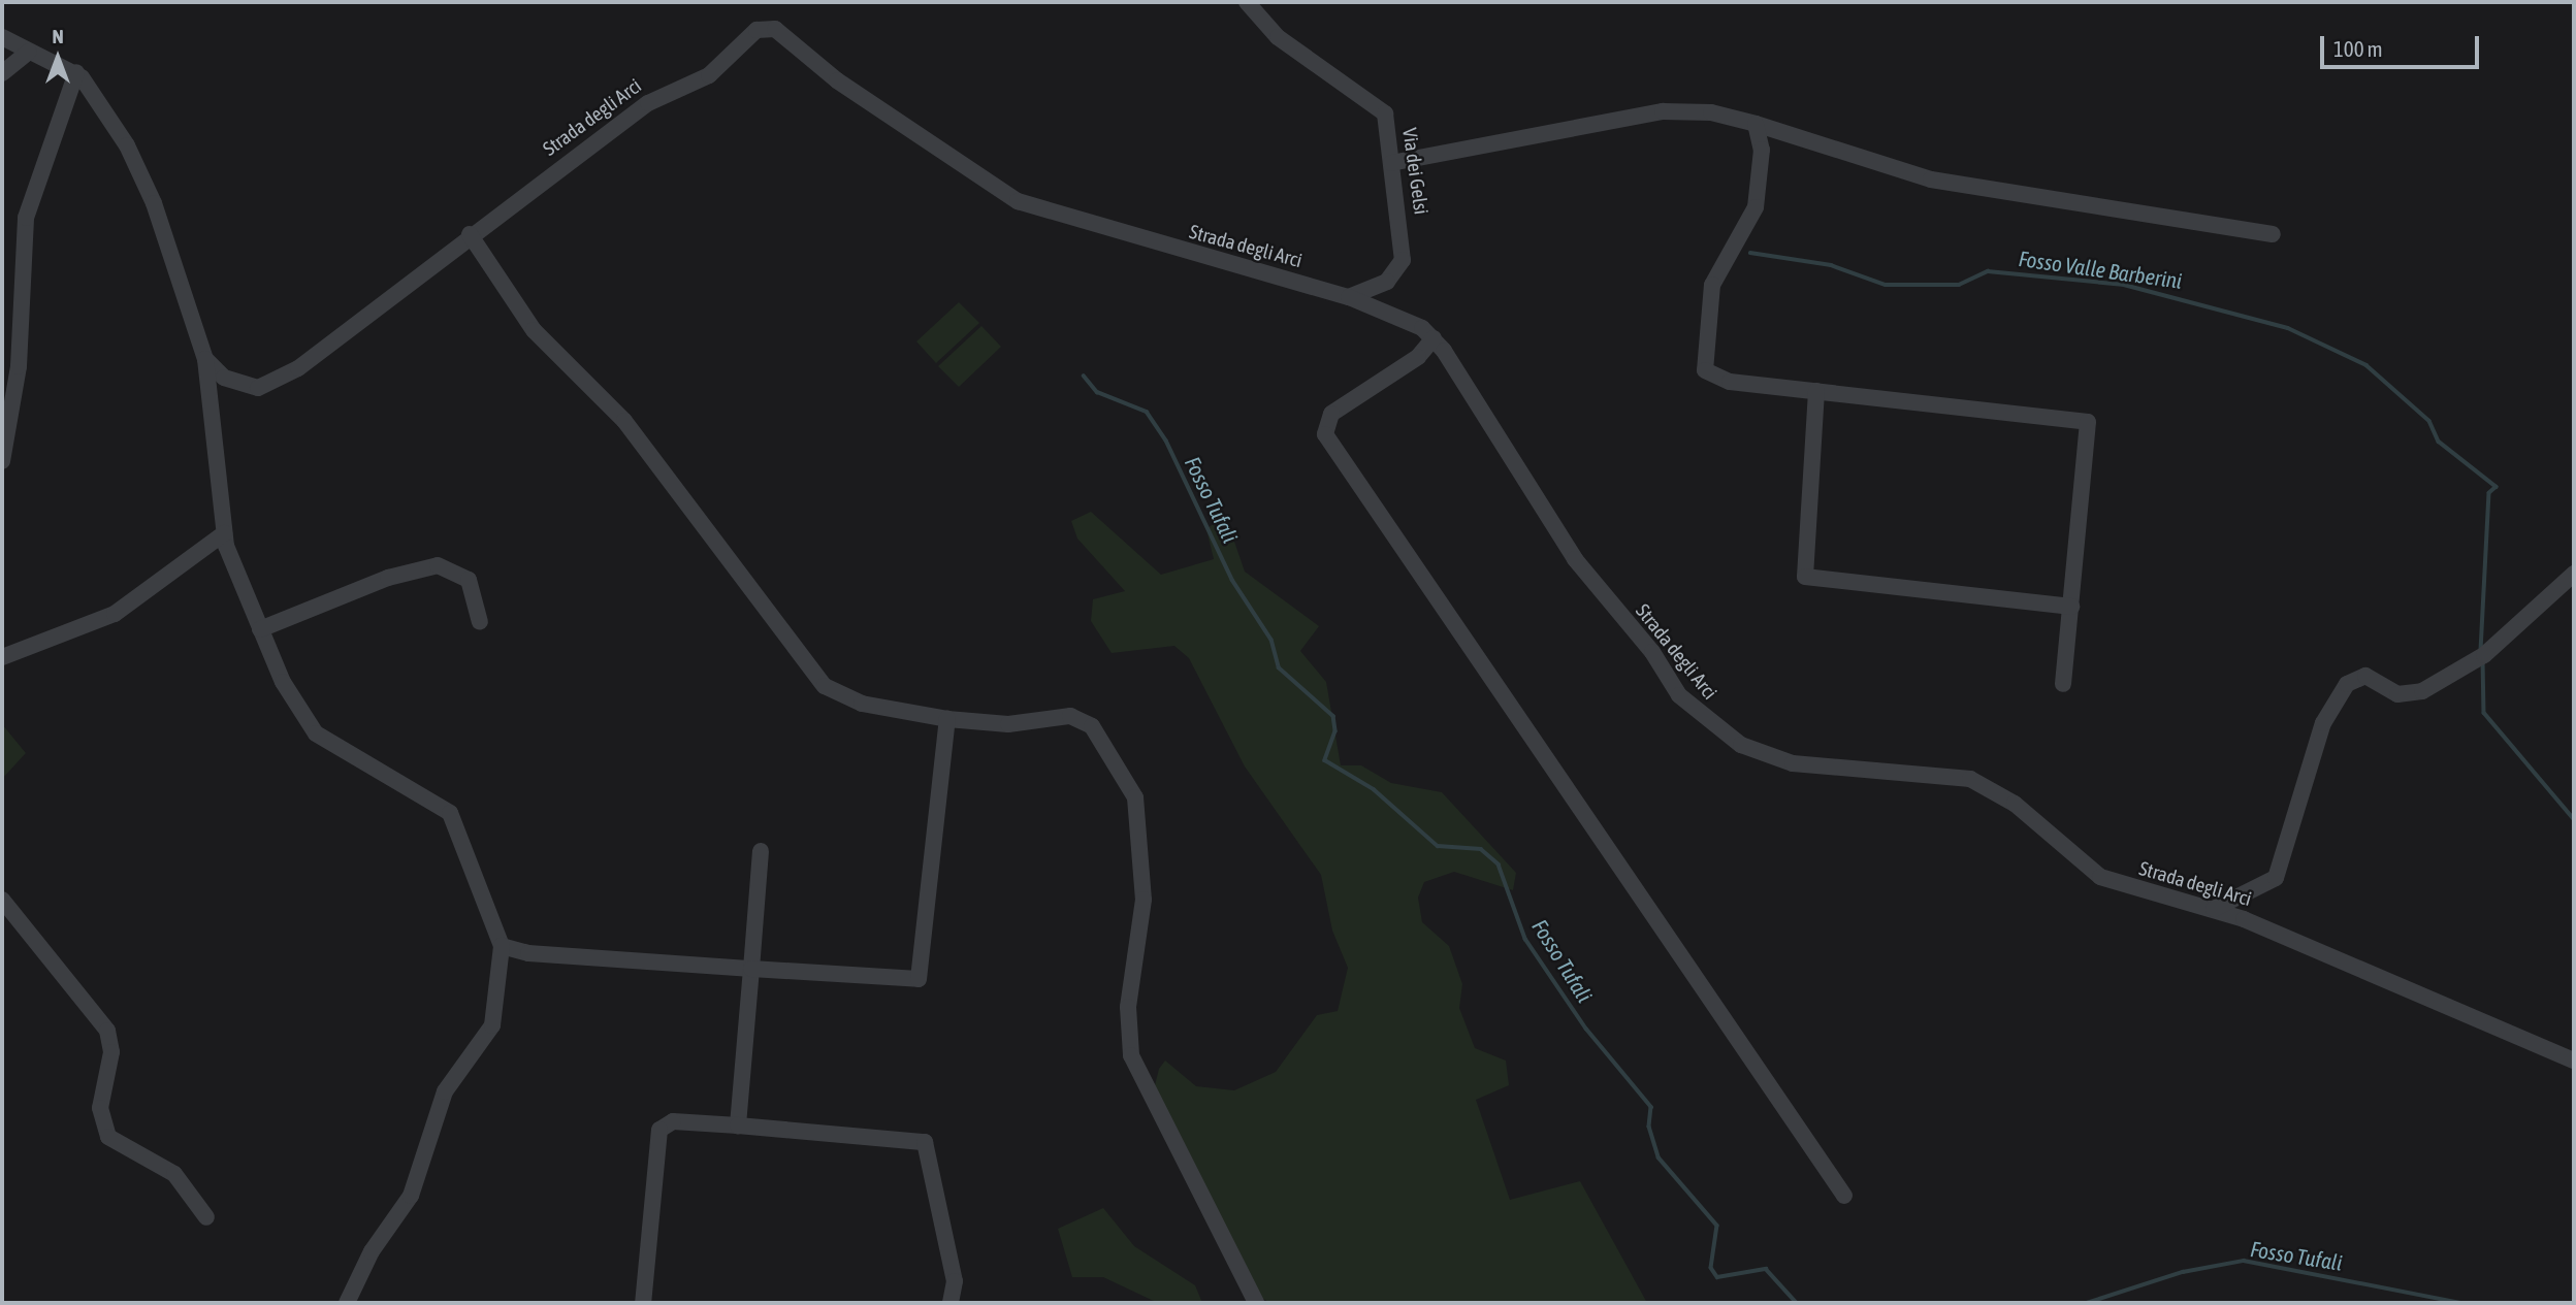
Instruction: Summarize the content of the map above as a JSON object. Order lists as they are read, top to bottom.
{
  "streets": {
    "street": ["Strada degli Arci", "Via dei Gelsi"]
  },
  "crossings": [
    ["Strada degli Arci", "Via dei Gelsi"]
  ],
  "water": ["Fosso Valle Barberini", "Fosso Tufali"],
  "scale_bar": "100 m",
  "north": "top"
}
